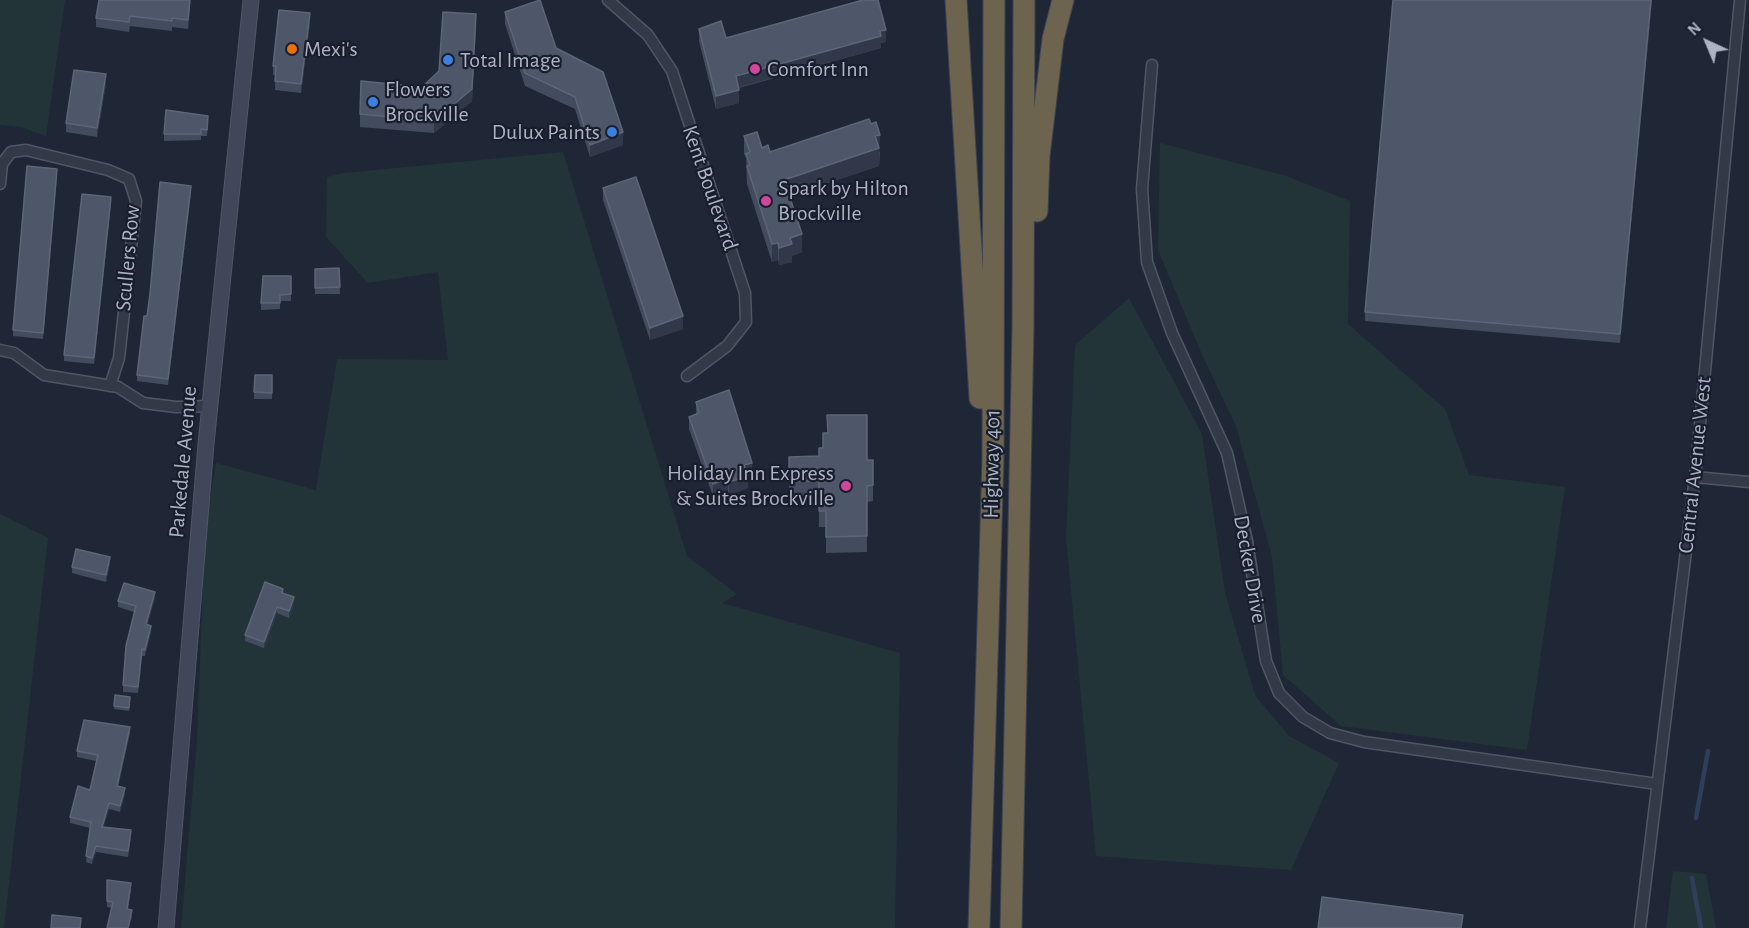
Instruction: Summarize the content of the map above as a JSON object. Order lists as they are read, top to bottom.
{
  "streets": {
    "highway": ["Highway 401"],
    "street": [
      "Kent Boulevard",
      "Scullers Row",
      "Parkedale Avenue",
      "Central Avenue West",
      "Decker Drive"
    ]
  },
  "crossings": [
    ["Central Avenue West", "Decker Drive"]
  ],
  "places": [
    "Mexi's",
    "Total Image",
    "Comfort Inn",
    "Flowers Brockville",
    "Dulux Paints",
    "Spark by Hilton Brockville",
    "Holiday Inn Express & Suites Brockville"
  ],
  "north": "top left"
}
